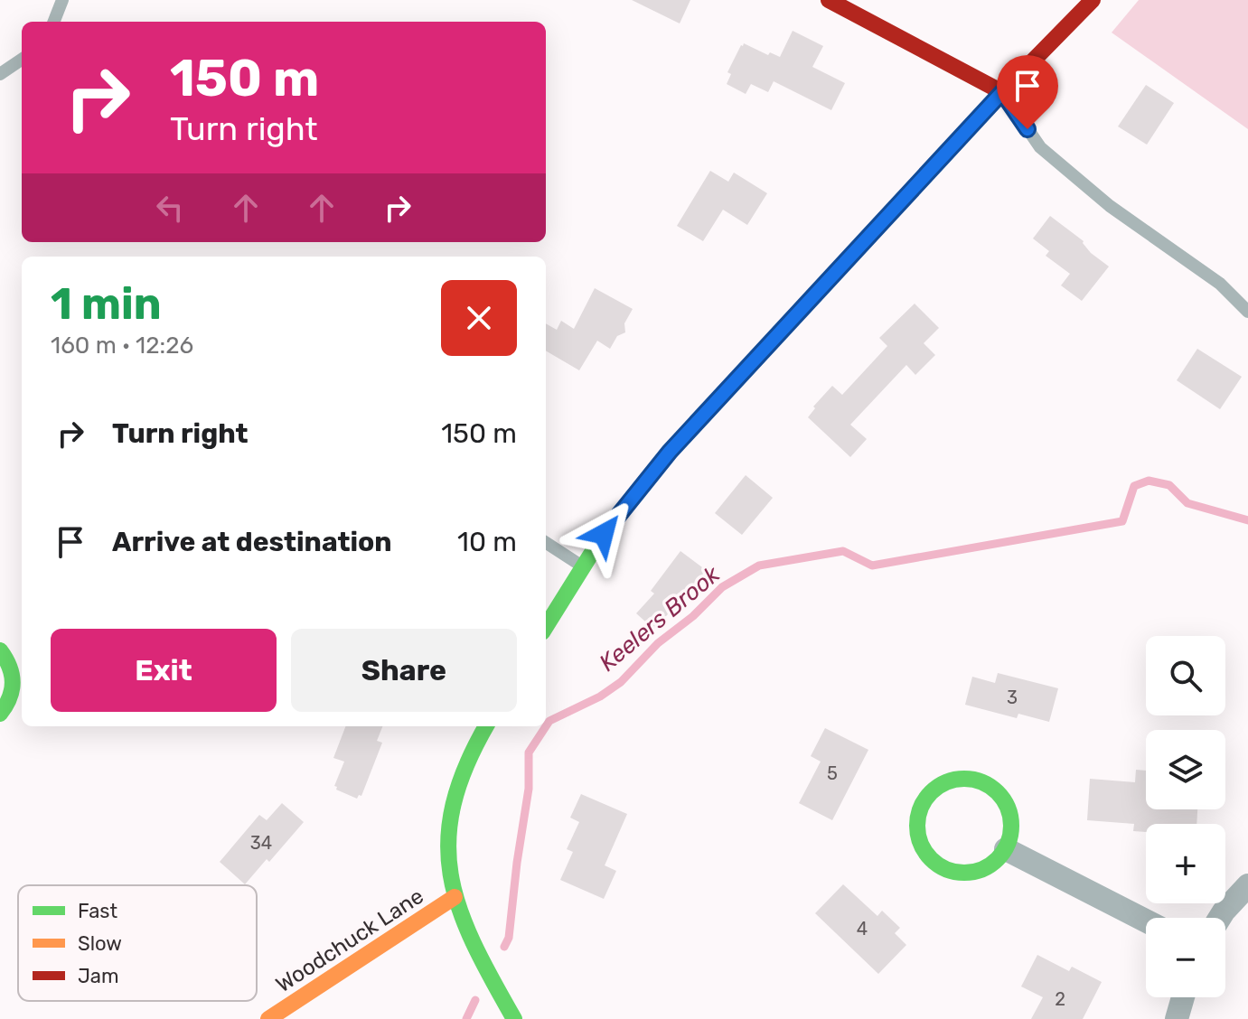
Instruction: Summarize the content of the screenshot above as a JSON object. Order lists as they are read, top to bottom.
{
  "streets": {
    "street": ["Woodchuck Lane"]
  },
  "water": ["Keelers Brook"],
  "house_numbers": [
    "3",
    "5",
    "34",
    "4",
    "2"
  ],
  "legend": ["Fast", "Slow", "Jam"],
  "page": {
    "turn": ["150 m", "Turn right"],
    "heading": ["1 min", "160 m · 12:26"],
    "list": [
      {
        "name": "Turn right",
        "value": "150 m"
      },
      {
        "name": "Arrive at destination",
        "value": "10 m"
      }
    ],
    "buttons": ["Exit", "Share"],
    "map_buttons": ["+", "−"]
  }
}
